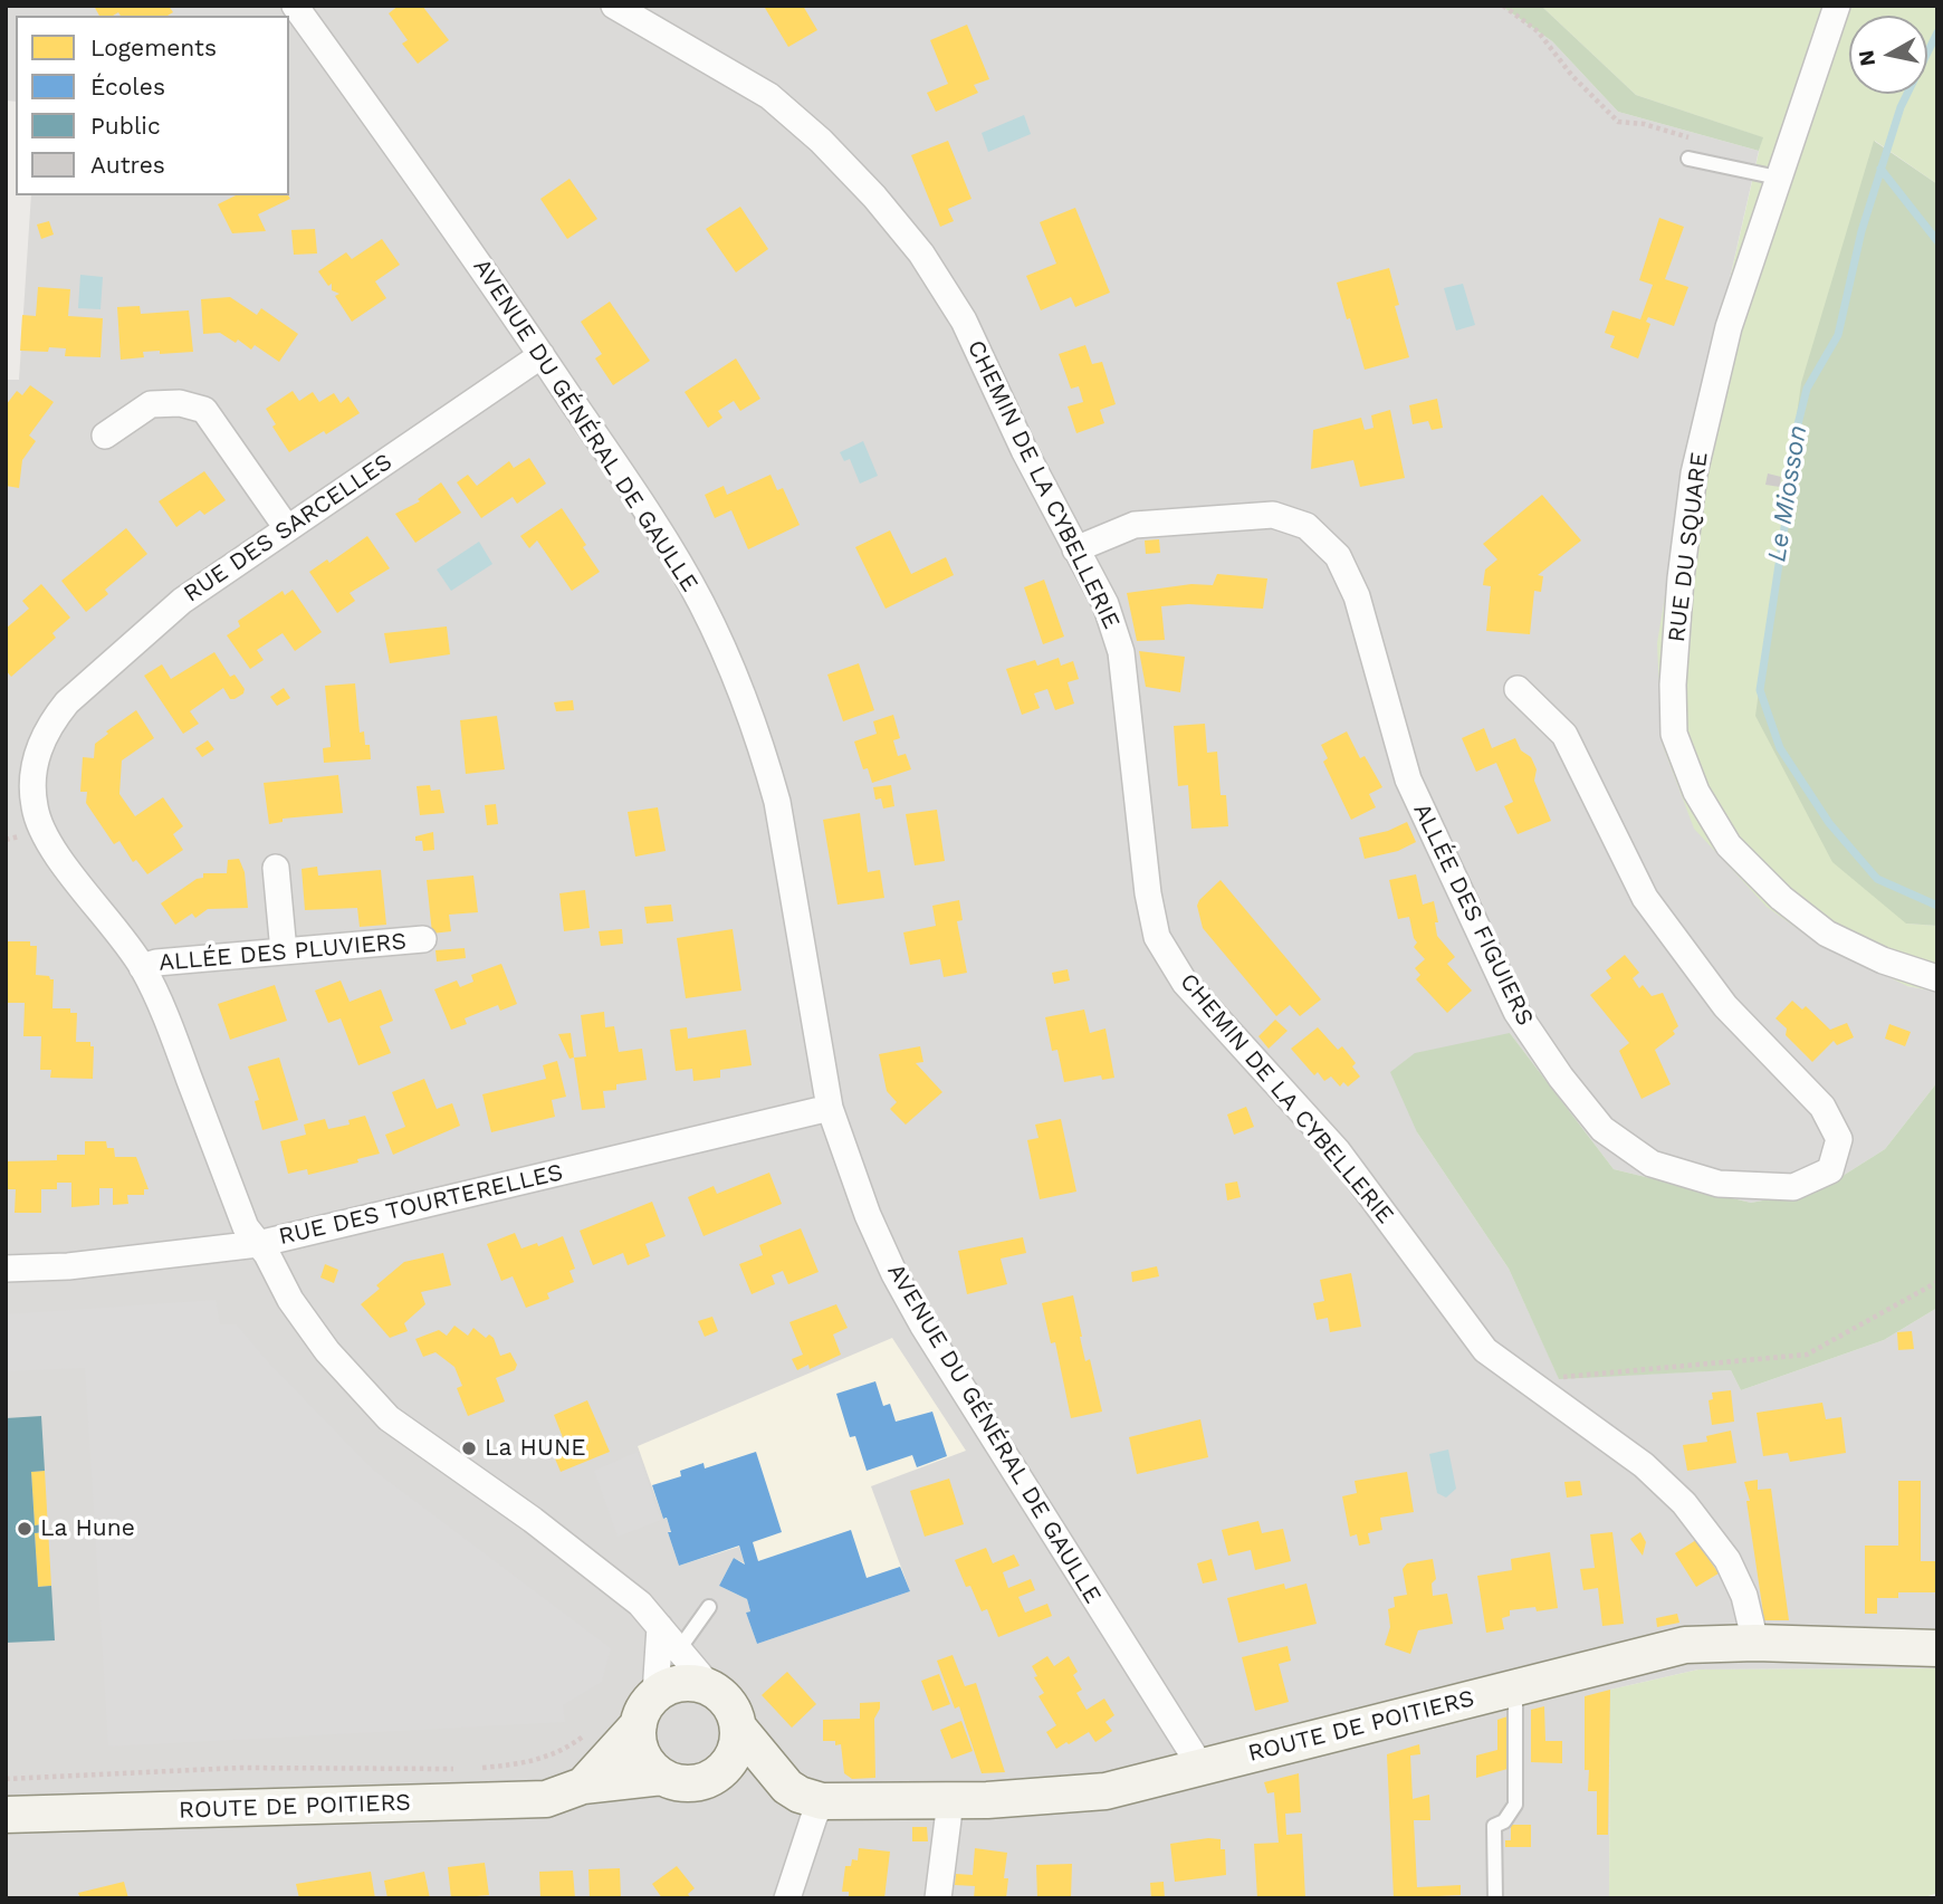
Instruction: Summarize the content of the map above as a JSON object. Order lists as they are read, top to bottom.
{
  "streets": {
    "street": [
      "AVENUE DU GÉNÉRAL DE GAULLE",
      "CHEMIN DE LA CYBELLERIE",
      "RUE DES SARCELLES",
      "RUE DU SQUARE",
      "ALLÉE DES FIGUIERS",
      "ALLÉE DES PLUVIERS",
      "RUE DES TOURTERELLES",
      "ROUTE DE POITIERS"
    ]
  },
  "crossings": [
    ["AVENUE DU GÉNÉRAL DE GAULLE", "RUE DES SARCELLES"],
    ["AVENUE DU GÉNÉRAL DE GAULLE", "RUE DES TOURTERELLES"],
    ["AVENUE DU GÉNÉRAL DE GAULLE", "ROUTE DE POITIERS"],
    ["CHEMIN DE LA CYBELLERIE", "ALLÉE DES FIGUIERS"],
    ["CHEMIN DE LA CYBELLERIE", "ROUTE DE POITIERS"],
    ["RUE DES SARCELLES", "ALLÉE DES PLUVIERS"],
    ["RUE DES SARCELLES", "RUE DES TOURTERELLES"],
    ["RUE DES SARCELLES", "ROUTE DE POITIERS"]
  ],
  "water": ["Le Miosson"],
  "places": ["La HUNE", "La Hune"],
  "legend": [
    "Logements",
    "Écoles",
    "Public",
    "Autres"
  ],
  "north": "left"
}
